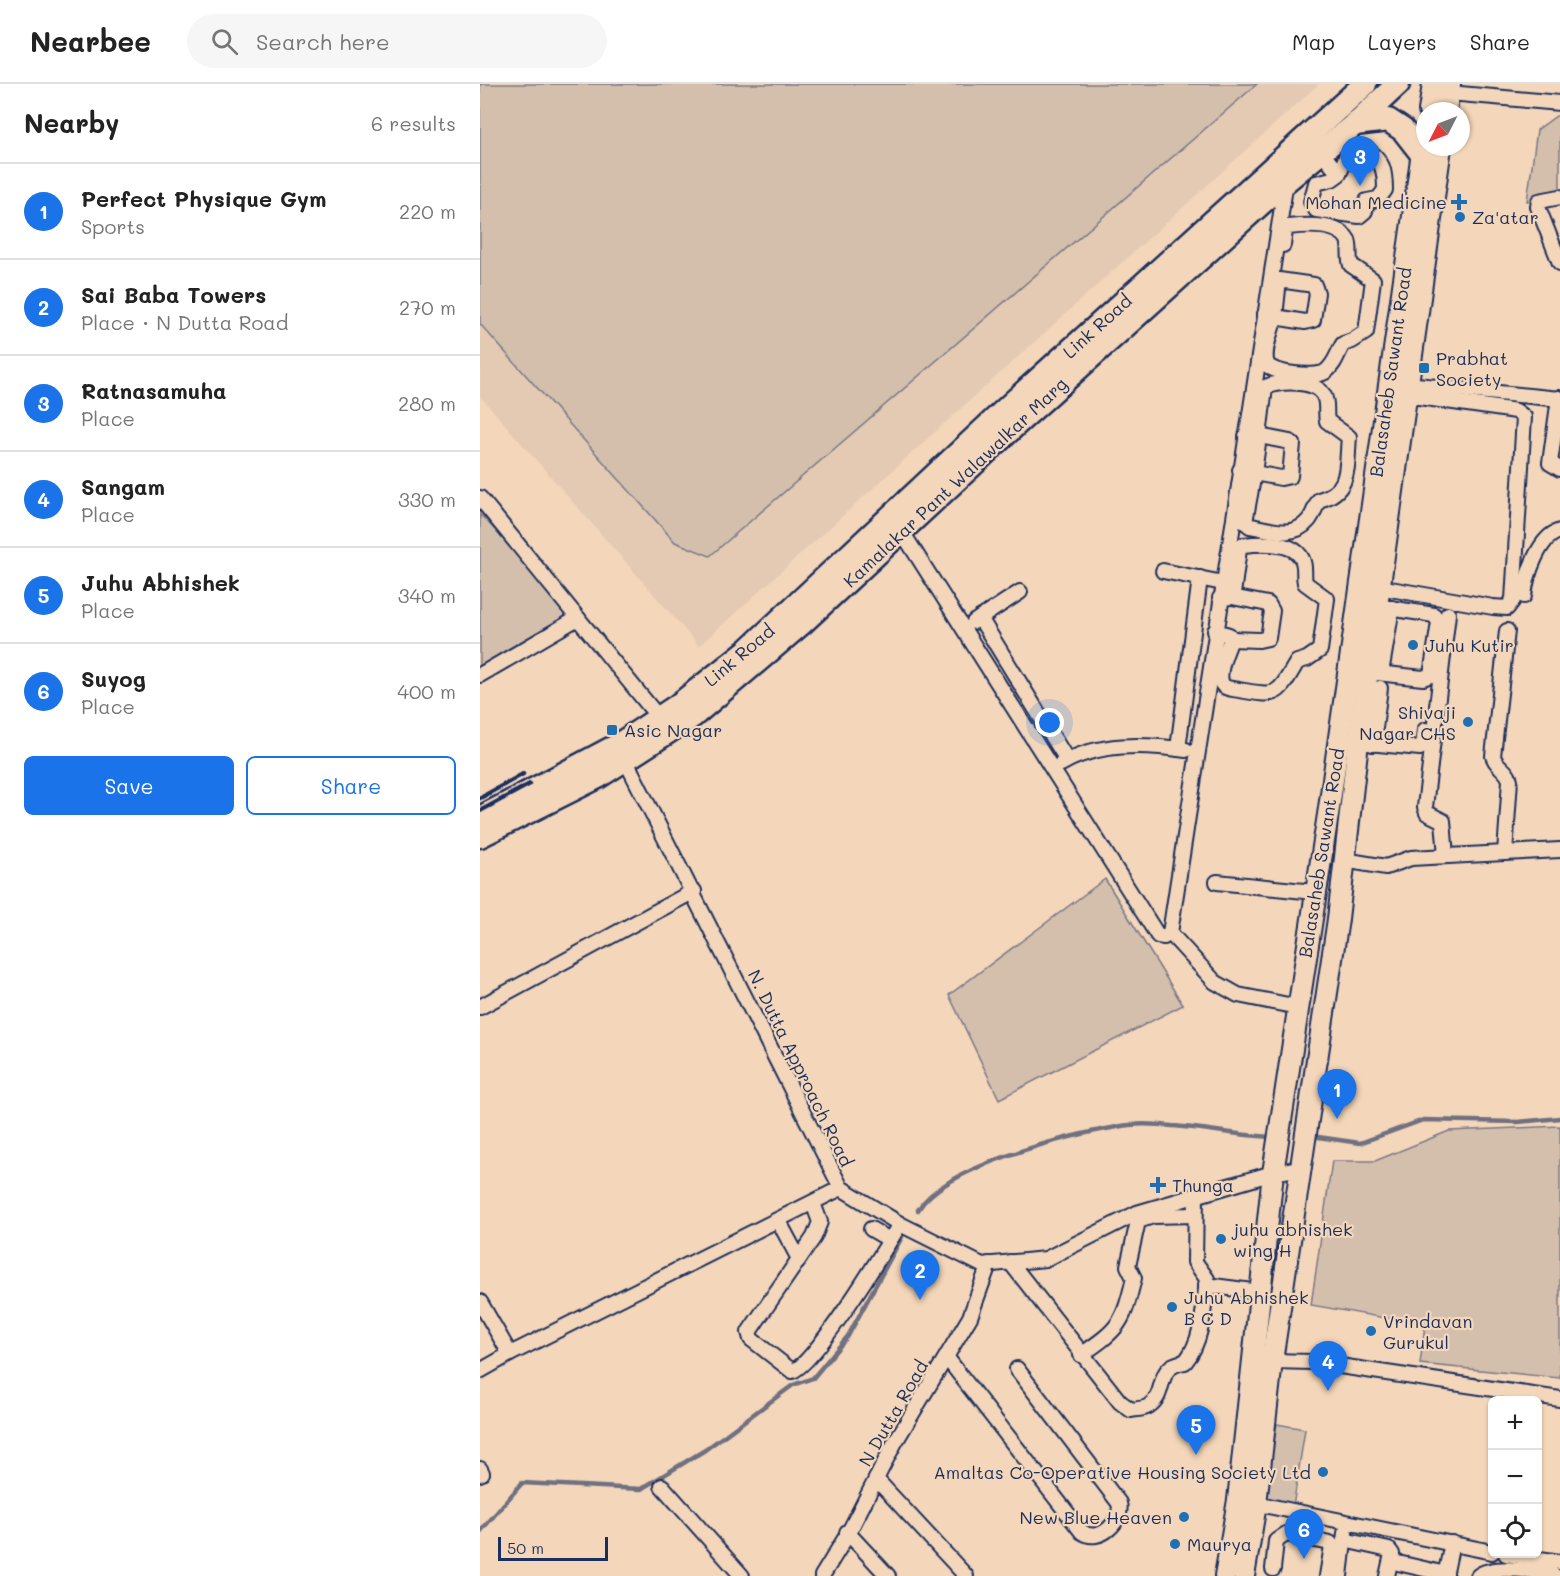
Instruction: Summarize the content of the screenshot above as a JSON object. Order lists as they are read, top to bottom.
{
  "streets": {
    "main road": ["Link Road", "Balasaheb Sawant Road", "Kamalakar Pant Walawalkar Marg"],
    "street": ["N. Dutta Approach Road", "N Dutta Road"]
  },
  "crossings": [
    ["Link Road", "Kamalakar Pant Walawalkar Marg"],
    ["Link Road", "N. Dutta Approach Road"],
    ["Balasaheb Sawant Road", "N. Dutta Approach Road"],
    ["Kamalakar Pant Walawalkar Marg", "N. Dutta Approach Road"],
    ["N. Dutta Approach Road", "N Dutta Road"]
  ],
  "places": {
    "health": ["Mohan Medicine", "Thunga"],
    "other": [
      "Za'atar",
      "Juhu Kutir",
      "Shivaji Nagar CHS",
      "juhu abhishek wing H",
      "Juhu Abhishek B C D",
      "Vrindavan Gurukul",
      "Amaltas Co-Operative Housing Society Ltd",
      "New Blue Heaven",
      "Maurya"
    ],
    "transit": ["Prabhat Society", "Asic Nagar"]
  },
  "scale_bar": "50 m",
  "north": "bottom left",
  "page": {
    "header": "Nearbee",
    "search": "Search here",
    "nav": ["Map", "Layers", "Share"],
    "heading": ["Nearby", "6 results"],
    "pins": [
      "3",
      "1",
      "2",
      "4",
      "5",
      "6"
    ],
    "list": [
      {
        "mark": "1",
        "name": "Perfect Physique Gym",
        "note": "Sports",
        "value": "220 m"
      },
      {
        "mark": "2",
        "name": "Sai Baba Towers",
        "note": "Place · N Dutta Road",
        "value": "270 m"
      },
      {
        "mark": "3",
        "name": "Ratnasamuha",
        "note": "Place",
        "value": "280 m"
      },
      {
        "mark": "4",
        "name": "Sangam",
        "note": "Place",
        "value": "330 m"
      },
      {
        "mark": "5",
        "name": "Juhu Abhishek",
        "note": "Place",
        "value": "340 m"
      },
      {
        "mark": "6",
        "name": "Suyog",
        "note": "Place",
        "value": "400 m"
      }
    ],
    "buttons": ["Save", "Share"],
    "map_buttons": ["+", "−"],
    "scale": "50 m"
  }
}
